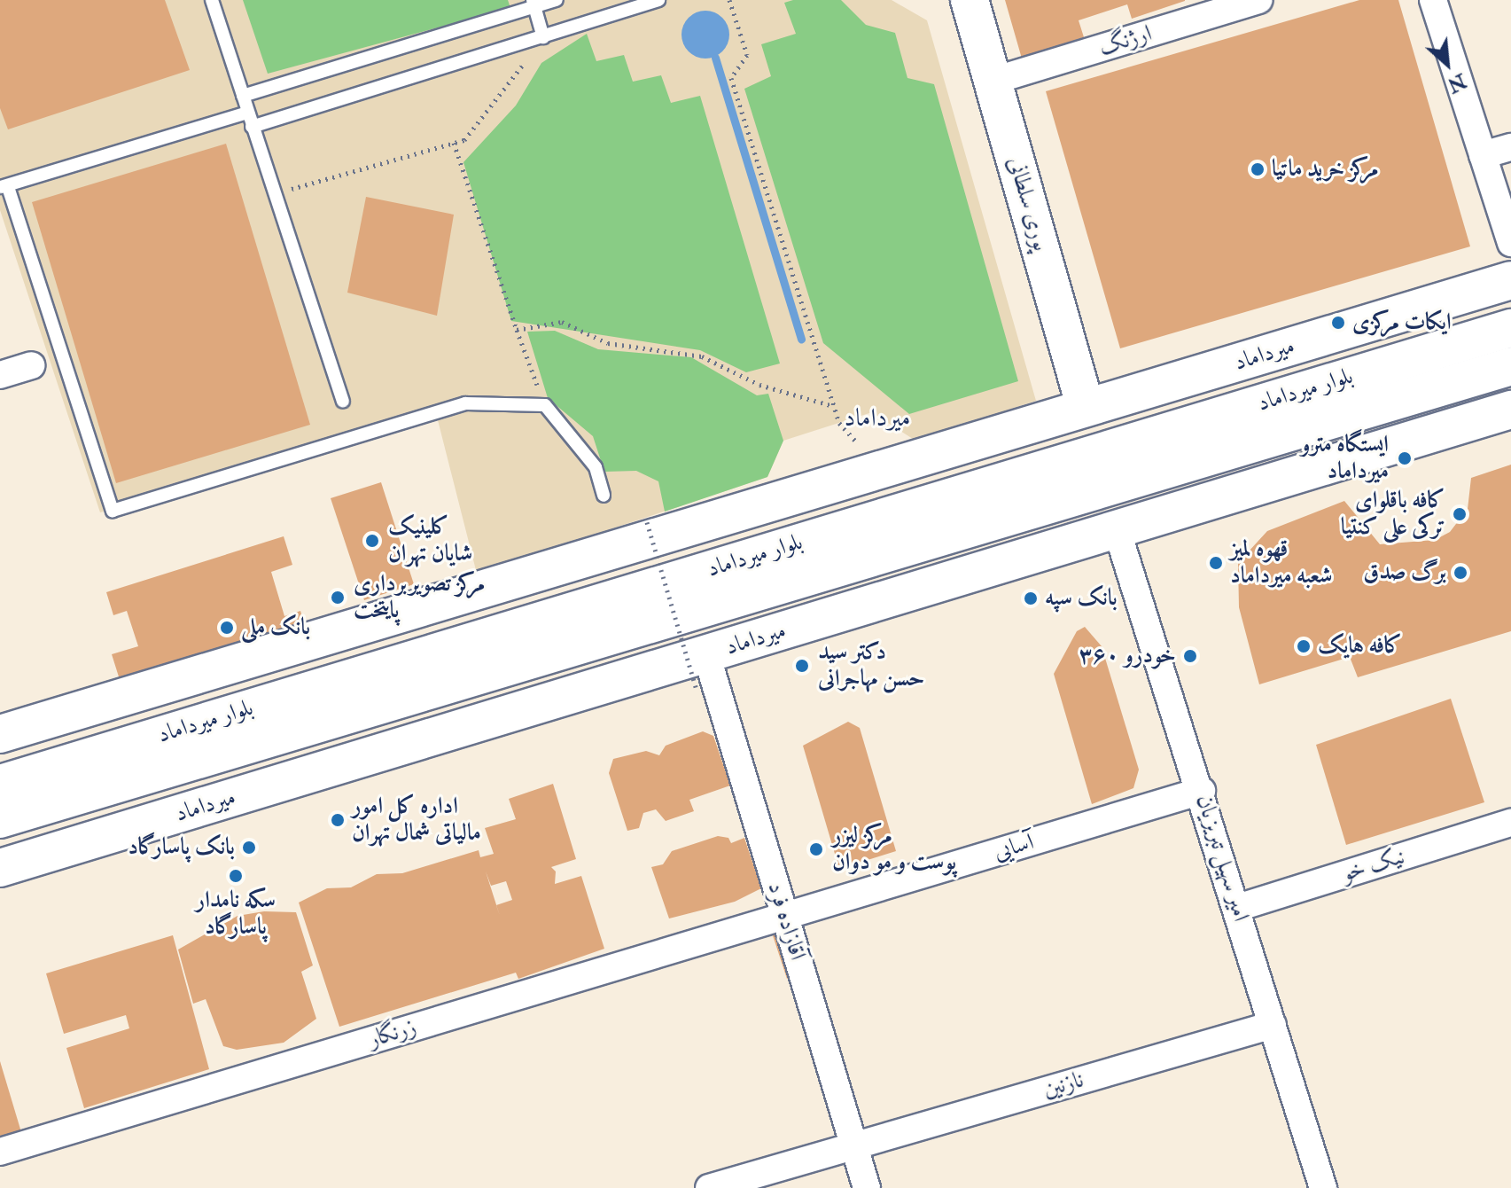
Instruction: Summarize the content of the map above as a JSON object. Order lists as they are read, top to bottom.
{
  "streets": {
    "main road": ["پوری سلطانی", "میرداماد", "بلوار میرداماد"],
    "street": [
      "ارژنگ",
      "آسایی",
      "امیر سهیل تبریزیان",
      "نیک خو",
      "آقازاده فرد",
      "زرنگار",
      "نازنین"
    ]
  },
  "crossings": [
    ["ارژنگ", "پوری سلطانی"],
    ["پوری سلطانی", "میرداماد"],
    ["میرداماد", "امیر سهیل تبریزیان"],
    ["میرداماد", "آقازاده فرد"],
    ["آسایی", "امیر سهیل تبریزیان"],
    ["آسایی", "آقازاده فرد"],
    ["آسایی", "زرنگار"],
    ["امیر سهیل تبریزیان", "نیک خو"],
    ["امیر سهیل تبریزیان", "نازنین"],
    ["آقازاده فرد", "زرنگار"],
    ["آقازاده فرد", "نازنین"]
  ],
  "districts": ["میرداماد"],
  "places": [
    "مرکز خرید ماتیا",
    "ایکات مرکزی",
    "ایستگاه مترو میرداماد",
    "کافه باقلوای ترکی علی کنتیا",
    "کلینیک شایان تهران",
    "قهوه لمیز شعبه میرداماد",
    "برگ صدق",
    "مرکز تصویربرداری پایتخت",
    "بانک سپه",
    "بانک ملی",
    "کافه هایک",
    "خودرو ۳۶۰",
    "دکتر سید حسن مهاجرانی",
    "اداره کل امور مالیاتی شمال تهران",
    "بانک پاسارگاد",
    "مرکز لیزر پوست و مو دوان",
    "سکه نامدار پاسارگاد"
  ],
  "north": "bottom right"
}
